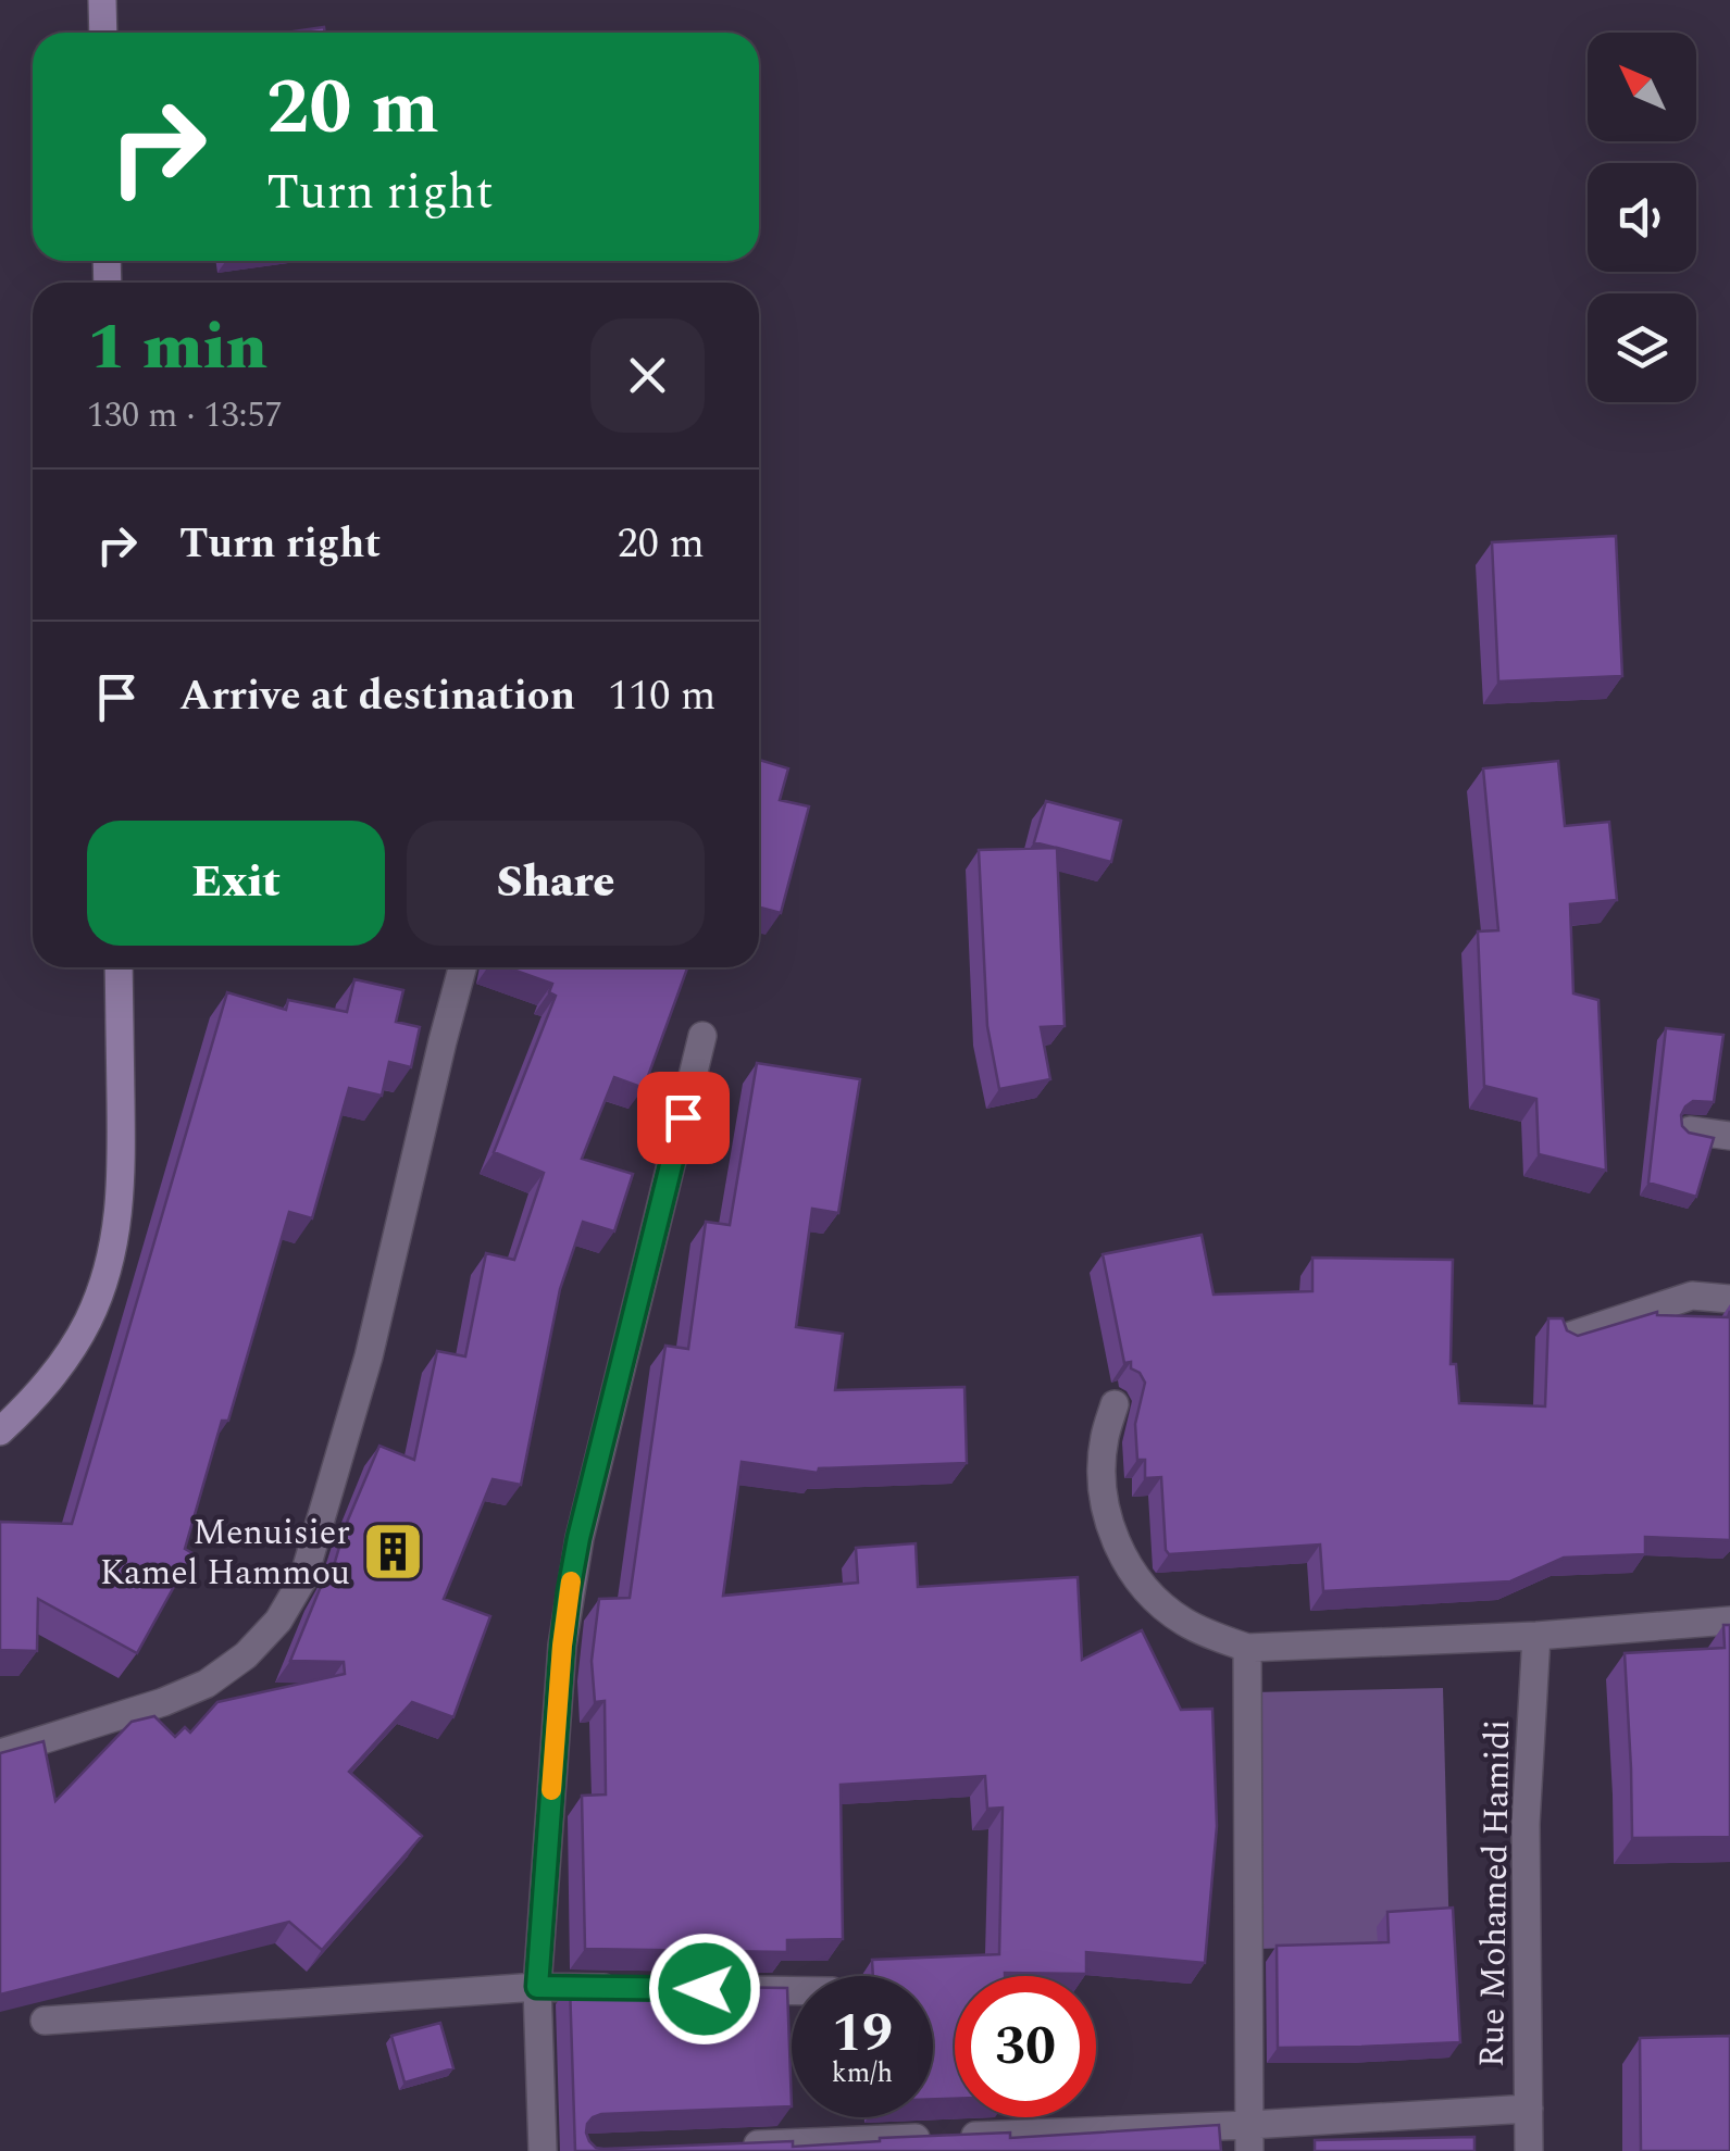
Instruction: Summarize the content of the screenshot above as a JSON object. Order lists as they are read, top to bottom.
{
  "streets": {
    "street": ["Rue Mohamed Hamidi"]
  },
  "places": {
    "building": ["Menuisier Kamel Hammou"]
  },
  "north": "top left",
  "page": {
    "turn": ["20 m", "Turn right"],
    "heading": ["1 min", "130 m · 13:57"],
    "list": [
      {
        "name": "Turn right",
        "value": "20 m"
      },
      {
        "name": "Arrive at destination",
        "value": "110 m"
      }
    ],
    "buttons": ["Exit", "Share"],
    "speed": "19 km/h",
    "limit": "30"
  }
}
